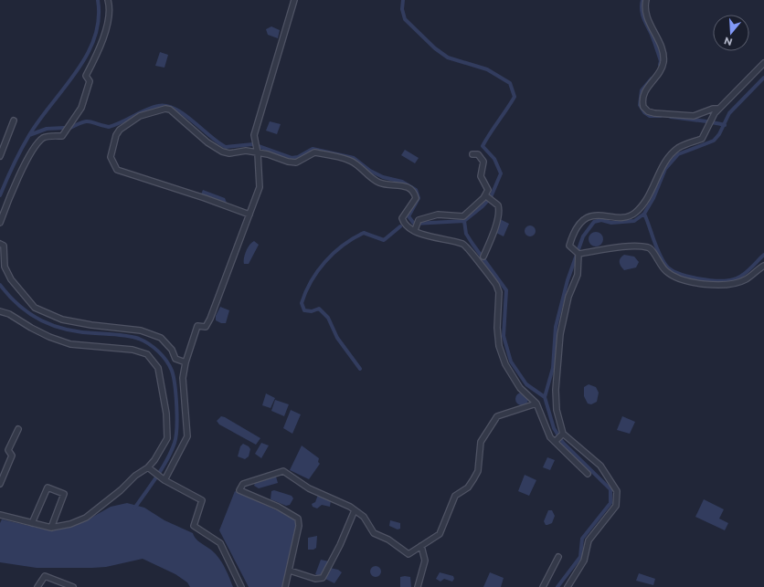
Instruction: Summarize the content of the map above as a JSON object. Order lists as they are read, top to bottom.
{
  "north": "bottom"
}
